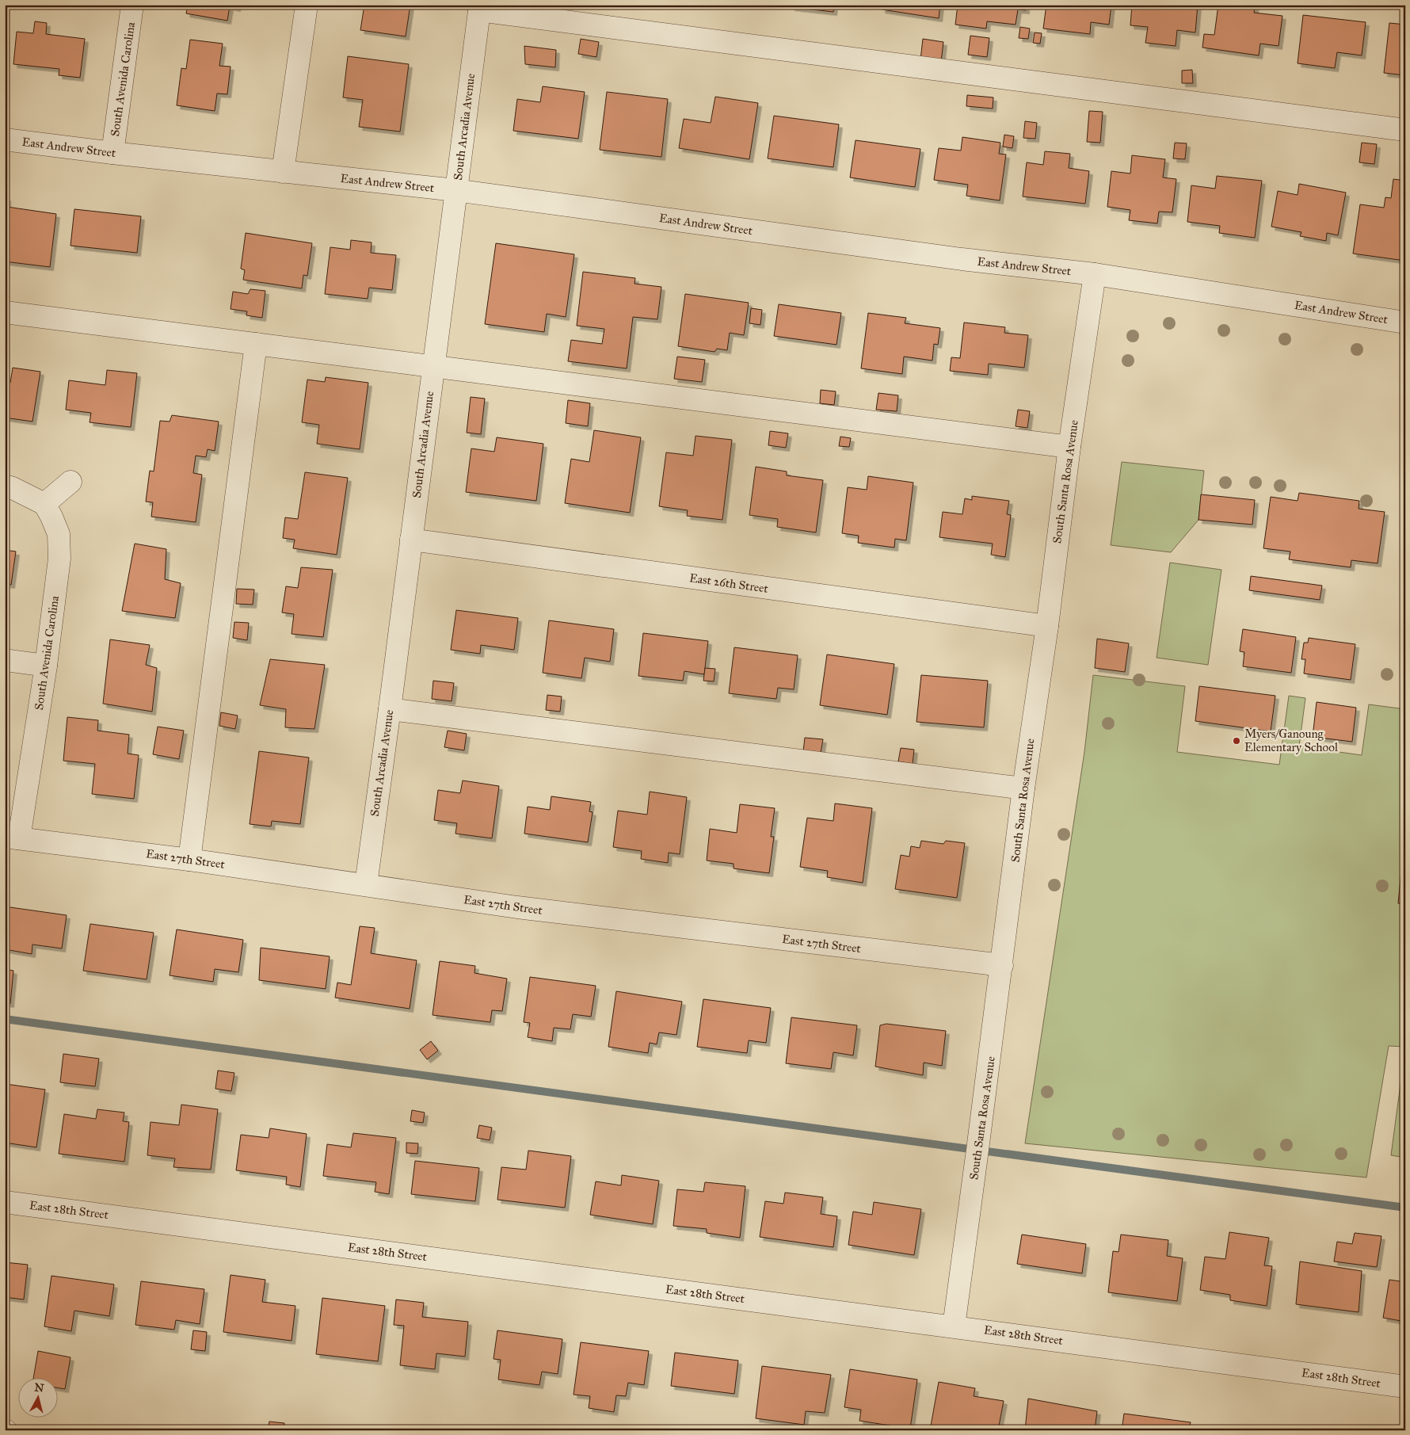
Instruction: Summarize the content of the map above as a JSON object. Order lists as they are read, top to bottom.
{
  "streets": {
    "street": [
      "South Avenida Carolina",
      "South Arcadia Avenue",
      "East Andrew Street",
      "South Santa Rosa Avenue",
      "East 26th Street",
      "East 27th Street",
      "East 28th Street"
    ]
  },
  "crossings": [
    ["South Avenida Carolina", "East Andrew Street"],
    ["South Avenida Carolina", "East 27th Street"],
    ["South Arcadia Avenue", "East Andrew Street"],
    ["South Arcadia Avenue", "East 26th Street"],
    ["South Arcadia Avenue", "East 27th Street"],
    ["East Andrew Street", "South Santa Rosa Avenue"],
    ["South Santa Rosa Avenue", "East 26th Street"],
    ["South Santa Rosa Avenue", "East 27th Street"],
    ["South Santa Rosa Avenue", "East 28th Street"]
  ],
  "places": ["Myers/Ganoung Elementary School"],
  "north": "top"
}
